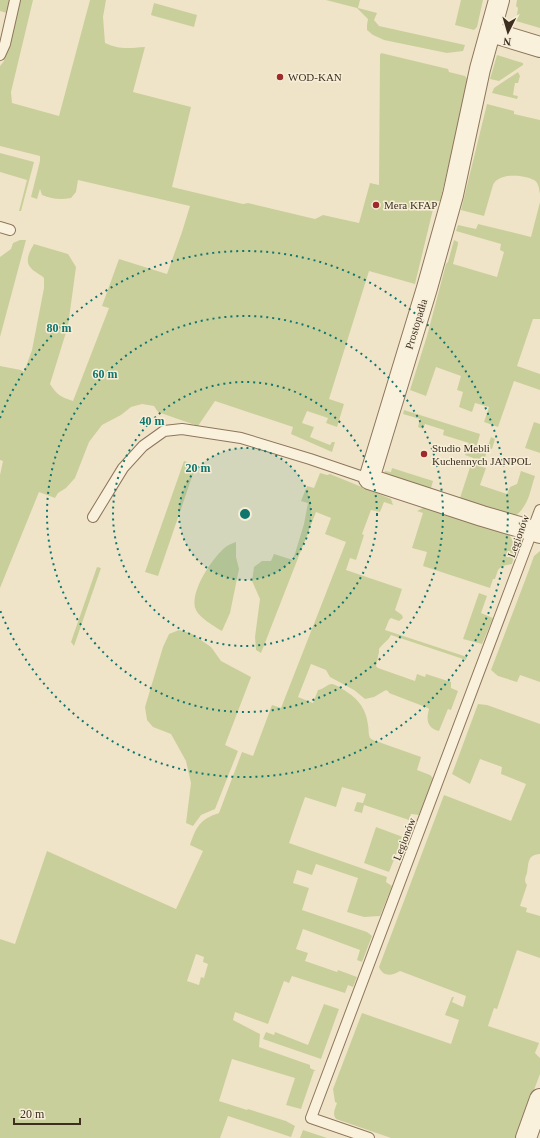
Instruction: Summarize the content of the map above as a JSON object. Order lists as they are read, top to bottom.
{
  "streets": {
    "street": ["Prostopadła"],
    "lane": ["Legionów"]
  },
  "places": ["WOD-KAN", "Mera KFAP", "Studio Mebli Kuchennych JANPOL"],
  "scale_bar": "20 m",
  "north": "bottom",
  "rings": [
    "80 m",
    "60 m",
    "40 m",
    "20 m"
  ]
}
